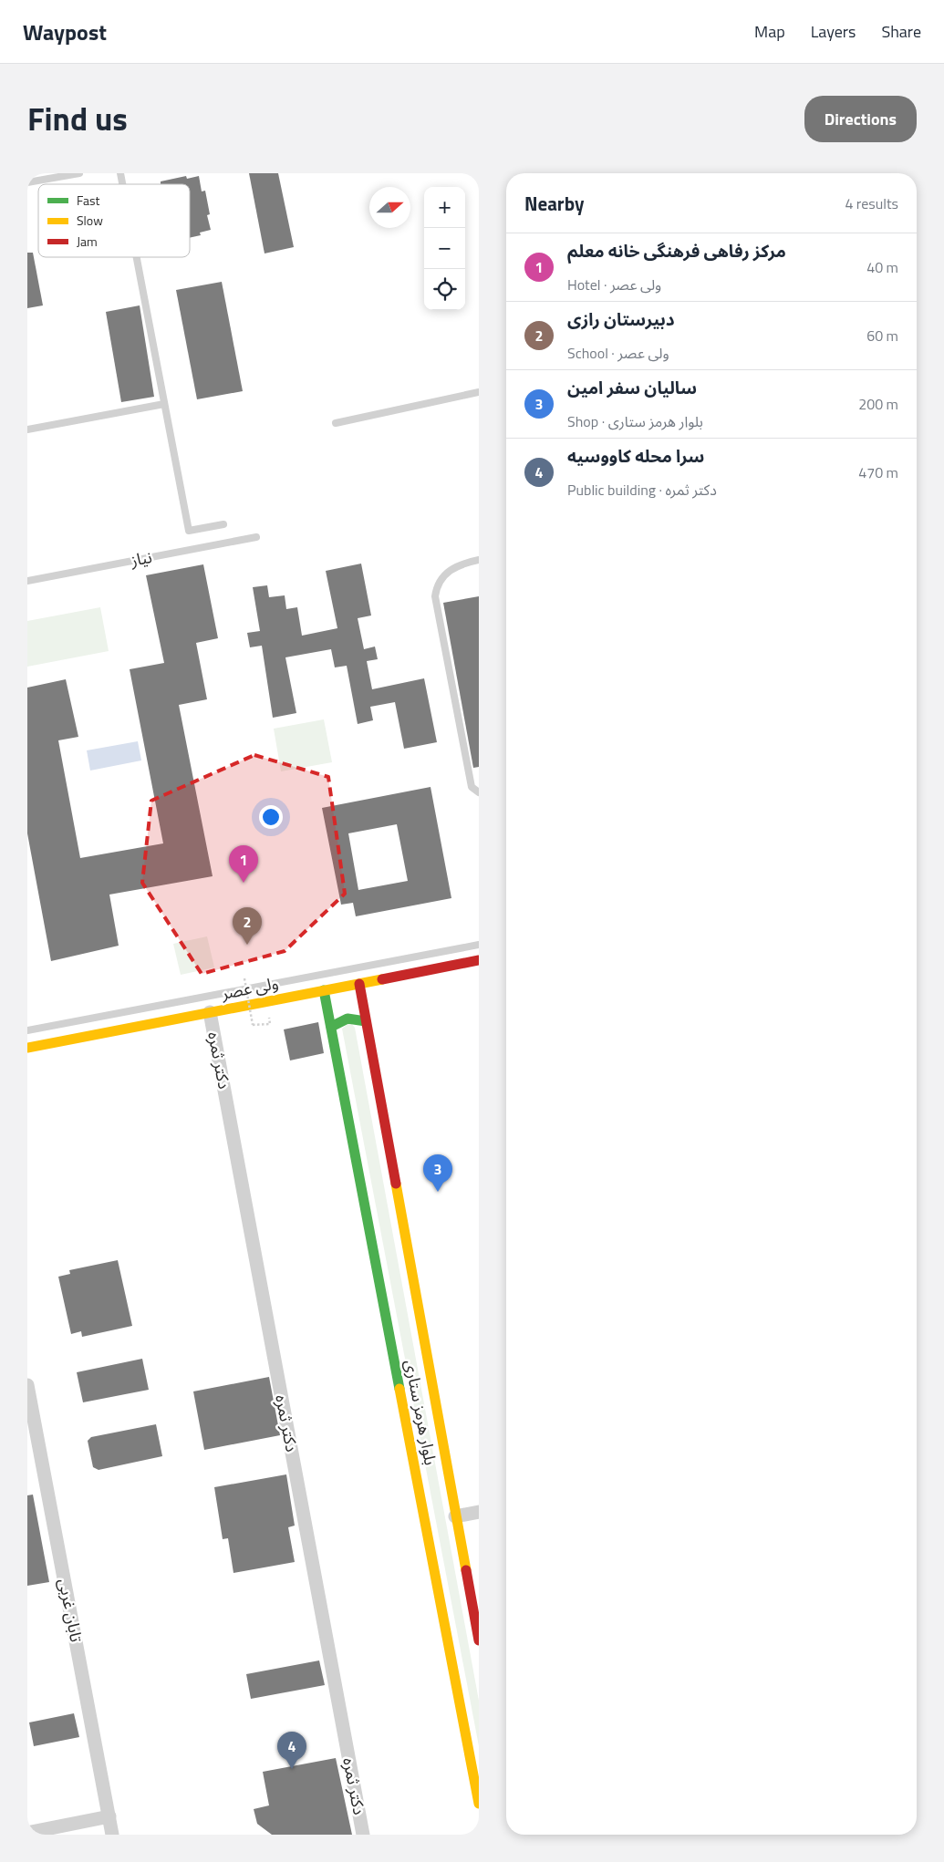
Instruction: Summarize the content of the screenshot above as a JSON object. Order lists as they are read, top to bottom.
{
  "streets": {
    "street": [
      "ولی عصر",
      "دکتر ثمره",
      "بلوار هرمز ستاری",
      "تابان غربی"
    ],
    "lane": ["نیاز"]
  },
  "crossings": [
    ["ولی عصر", "دکتر ثمره"],
    ["ولی عصر", "بلوار هرمز ستاری"]
  ],
  "legend": ["Fast", "Slow", "Jam"],
  "north": "right",
  "page": {
    "header": "Waypost",
    "nav": ["Map", "Layers", "Share"],
    "title": "Find us",
    "buttons": "Directions",
    "heading": ["Nearby", "4 results"],
    "map_buttons": ["+", "−"],
    "list": [
      {
        "mark": "1",
        "name": "مرکز رفاهی فرهنگی خانه معلم",
        "note": "Hotel · ولی عصر",
        "value": "40 m"
      },
      {
        "mark": "2",
        "name": "دبیرستان رازی",
        "note": "School · ولی عصر",
        "value": "60 m"
      },
      {
        "mark": "3",
        "name": "سالیان سفر امین",
        "note": "Shop · بلوار هرمز ستاری",
        "value": "200 m"
      },
      {
        "mark": "4",
        "name": "سرا محله کاووسیه",
        "note": "Public building · دکتر ثمره",
        "value": "470 m"
      }
    ],
    "pins": [
      "1",
      "2",
      "3",
      "4"
    ]
  }
}
